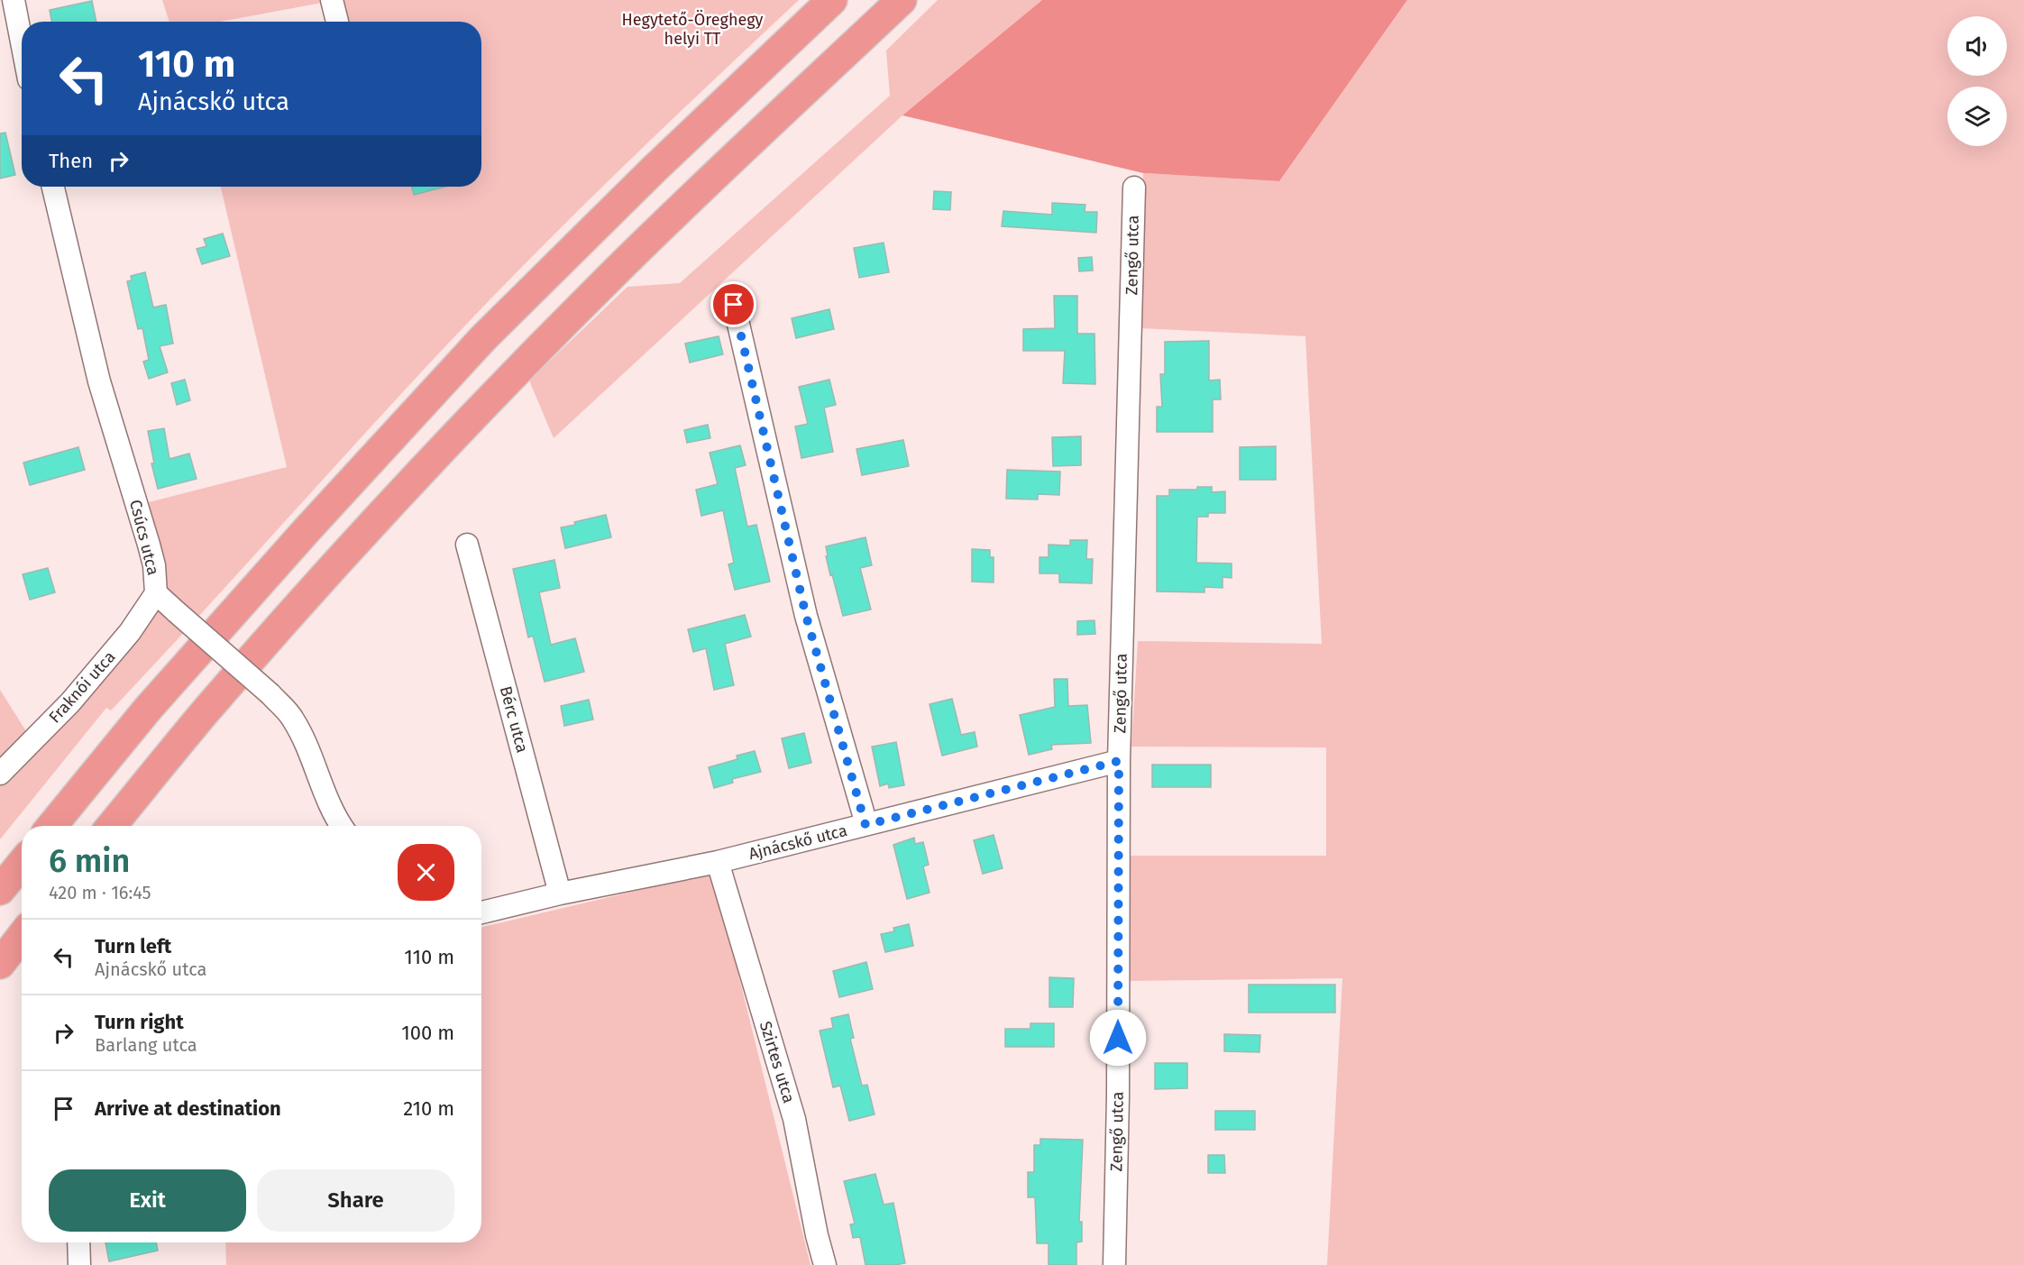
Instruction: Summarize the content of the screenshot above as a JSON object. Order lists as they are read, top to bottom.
{
  "streets": {
    "street": [
      "Zengő utca",
      "Csúcs utca",
      "Fraknói utca",
      "Bérc utca",
      "Ajnácskő utca",
      "Szirtes utca"
    ]
  },
  "crossings": [
    ["Zengő utca", "Ajnácskő utca"],
    ["Csúcs utca", "Fraknói utca"],
    ["Bérc utca", "Ajnácskő utca"],
    ["Ajnácskő utca", "Szirtes utca"]
  ],
  "parks": ["Hegytető-Öreghegy helyi TT"],
  "page": {
    "turn": ["110 m", "Ajnácskő utca"],
    "then": "Then",
    "heading": ["6 min", "420 m · 16:45"],
    "list": [
      {
        "name": "Turn left",
        "note": "Ajnácskő utca",
        "value": "110 m"
      },
      {
        "name": "Turn right",
        "note": "Barlang utca",
        "value": "100 m"
      },
      {
        "name": "Arrive at destination",
        "value": "210 m"
      }
    ],
    "buttons": ["Exit", "Share"]
  }
}
